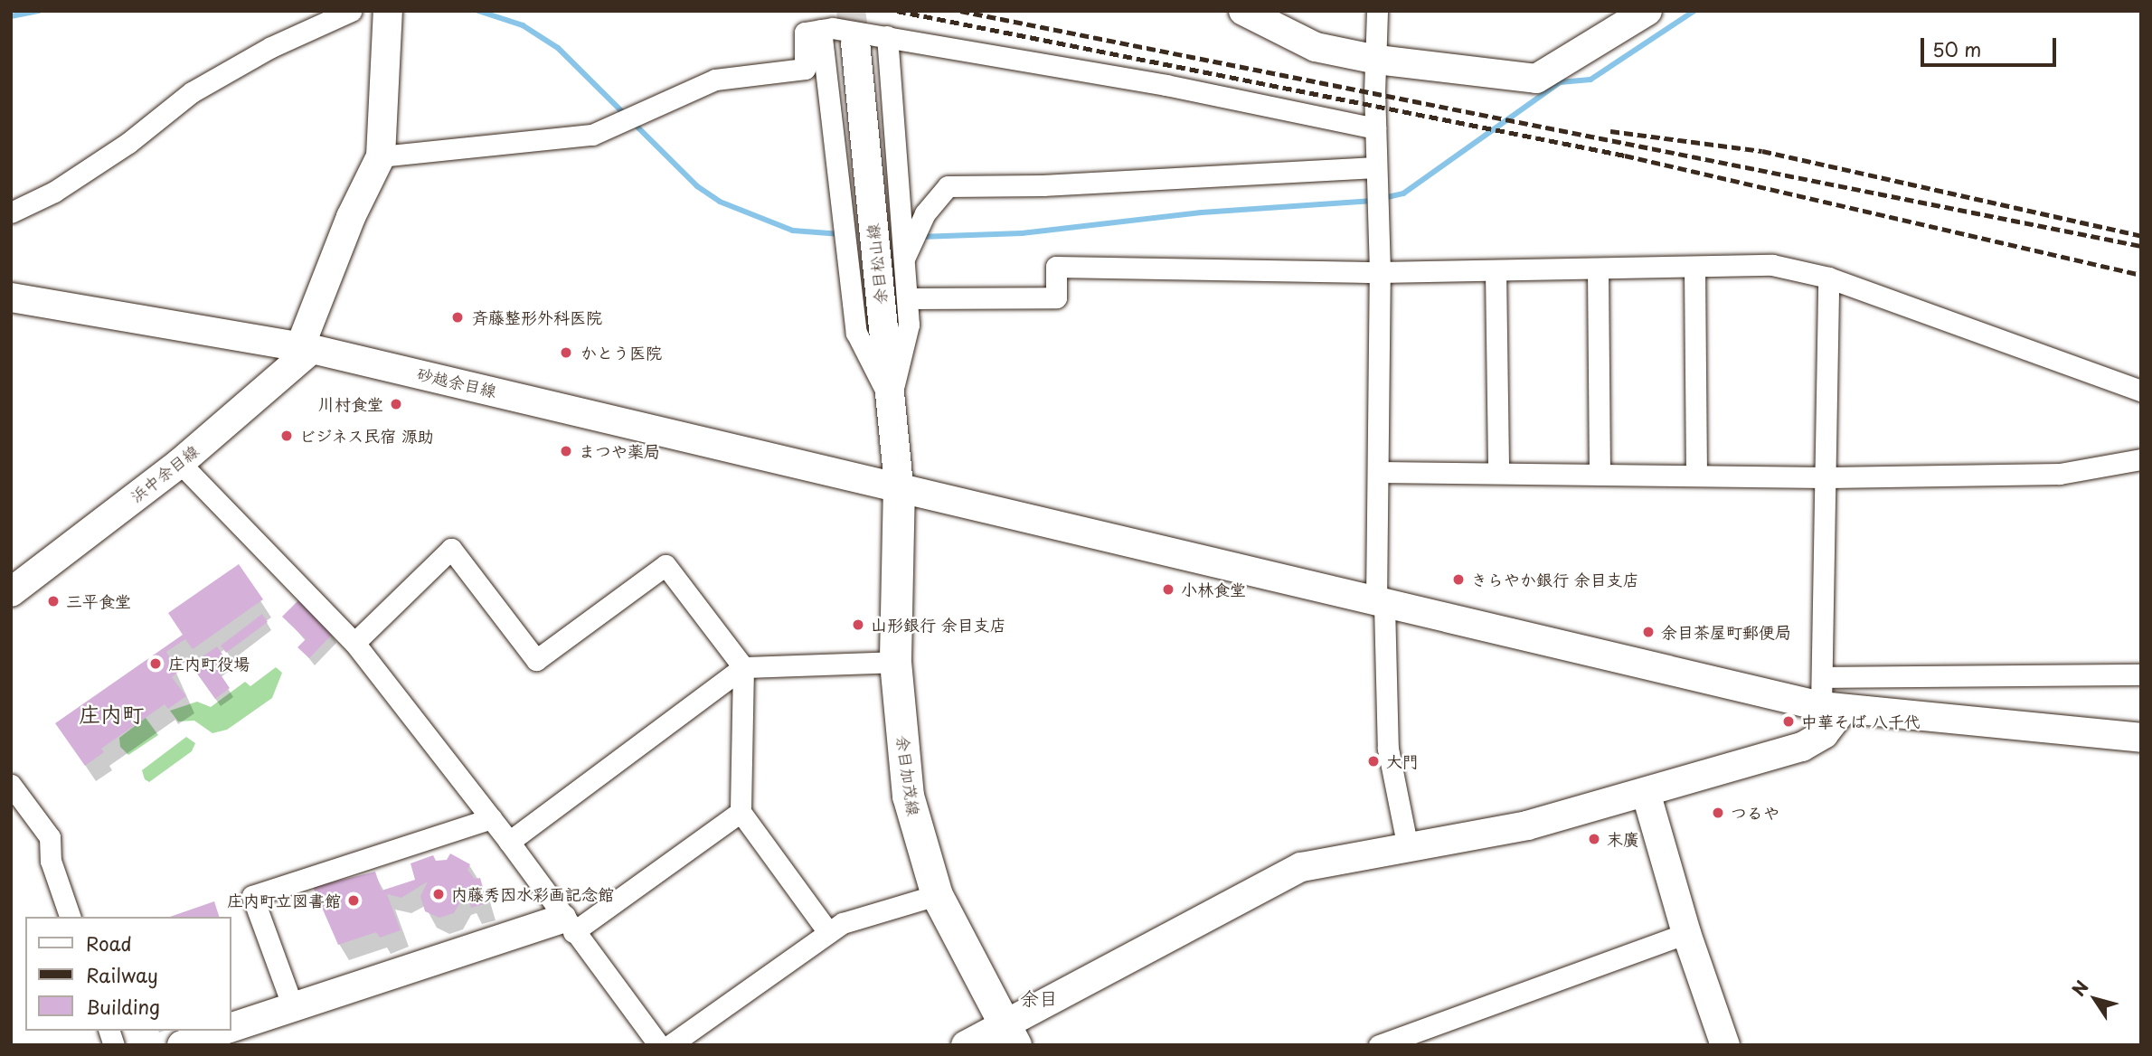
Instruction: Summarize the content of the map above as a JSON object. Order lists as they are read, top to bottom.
{
  "streets": {
    "main road": ["余目加茂線"],
    "street": ["余目松山線", "砂越余目線", "浜中余目線"]
  },
  "crossings": [
    ["余目松山線", "砂越余目線"],
    ["余目松山線", "余目加茂線"],
    ["砂越余目線", "浜中余目線"],
    ["砂越余目線", "余目加茂線"]
  ],
  "districts": ["庄内町", "余目"],
  "places": [
    "斉藤整形外科医院",
    "かとう医院",
    "川村食堂",
    "ビジネス民宿 源助",
    "まつや薬局",
    "きらやか銀行 余目支店",
    "小林食堂",
    "三平食堂",
    "山形銀行 余目支店",
    "余目茶屋町郵便局",
    "庄内町役場",
    "中華そば 八千代",
    "大門",
    "つるや",
    "末廣",
    "内藤秀因水彩画記念館",
    "庄内町立図書館"
  ],
  "legend": ["Road", "Railway", "Building"],
  "scale_bar": "50 m",
  "north": "top left"
}
